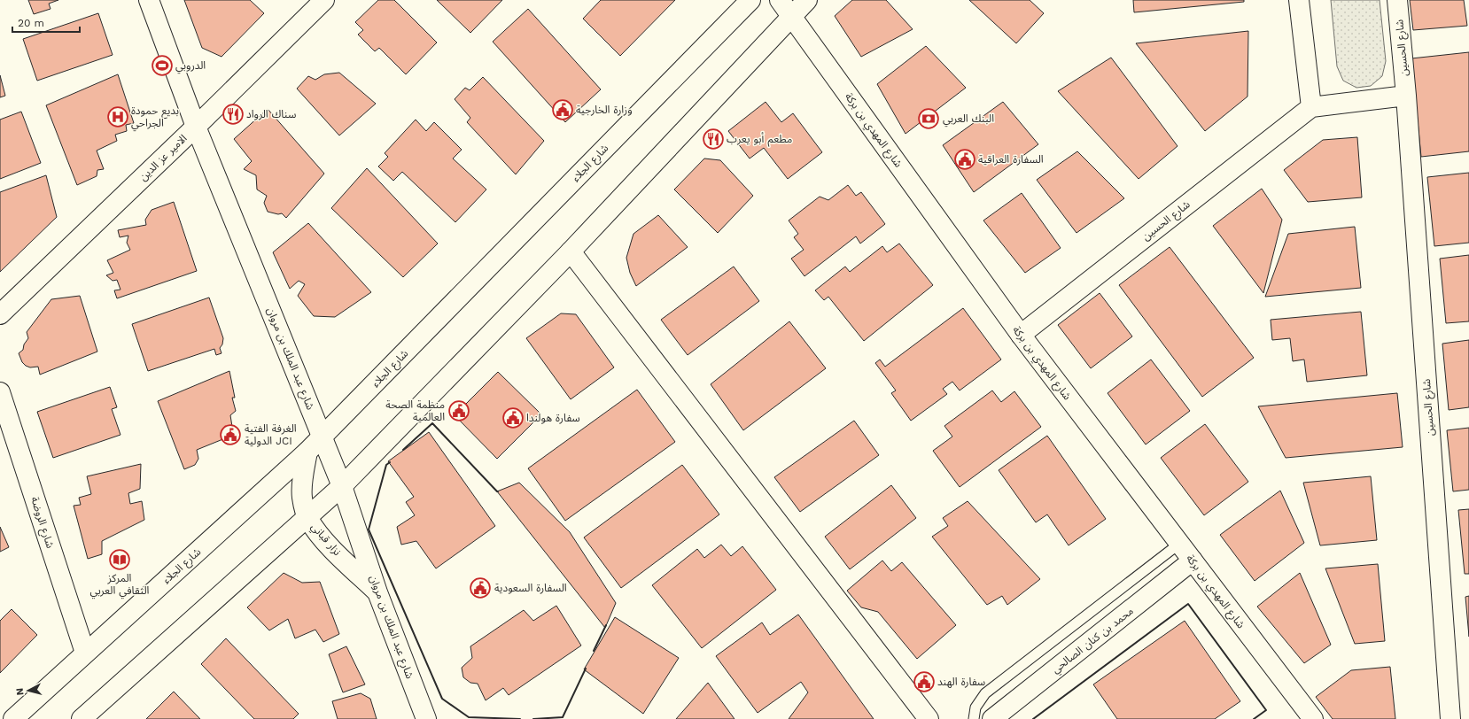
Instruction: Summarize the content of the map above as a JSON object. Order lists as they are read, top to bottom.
{
  "streets": {
    "street": [
      "شارع الحسين",
      "شارع المهدي بن بركة",
      "الامير عز الدين",
      "شارع الجلاء",
      "شارع عبد الملك بن مروان",
      "شارع الروضة",
      "نزار قباني",
      "محمد بن كنان الصالحي"
    ]
  },
  "crossings": [
    ["شارع الحسين", "شارع المهدي بن بركة"],
    ["شارع المهدي بن بركة", "محمد بن كنان الصالحي"],
    ["الامير عز الدين", "شارع عبد الملك بن مروان"],
    ["شارع الجلاء", "شارع عبد الملك بن مروان"],
    ["شارع الجلاء", "شارع الروضة"],
    ["شارع الجلاء", "نزار قباني"],
    ["شارع عبد الملك بن مروان", "نزار قباني"]
  ],
  "places": {
    "sports": ["الدروبي"],
    "public building": [
      "وزارة الخارجية",
      "السفارة العراقية",
      "منظمة الصحة العالمية",
      "سفارة هولندا",
      "الغرفة الفتية الدولية JCI",
      "السفارة السعودية",
      "سفارة الهند"
    ],
    "restaurant": ["سناك الرواد", "مطعم أبو يعرب"],
    "hospital": ["بديع حمودة الجراحي"],
    "bank": ["البنك العربي"],
    "library": ["المركز الثقافي العربي"]
  },
  "scale_bar": "20 m",
  "north": "left"
}
